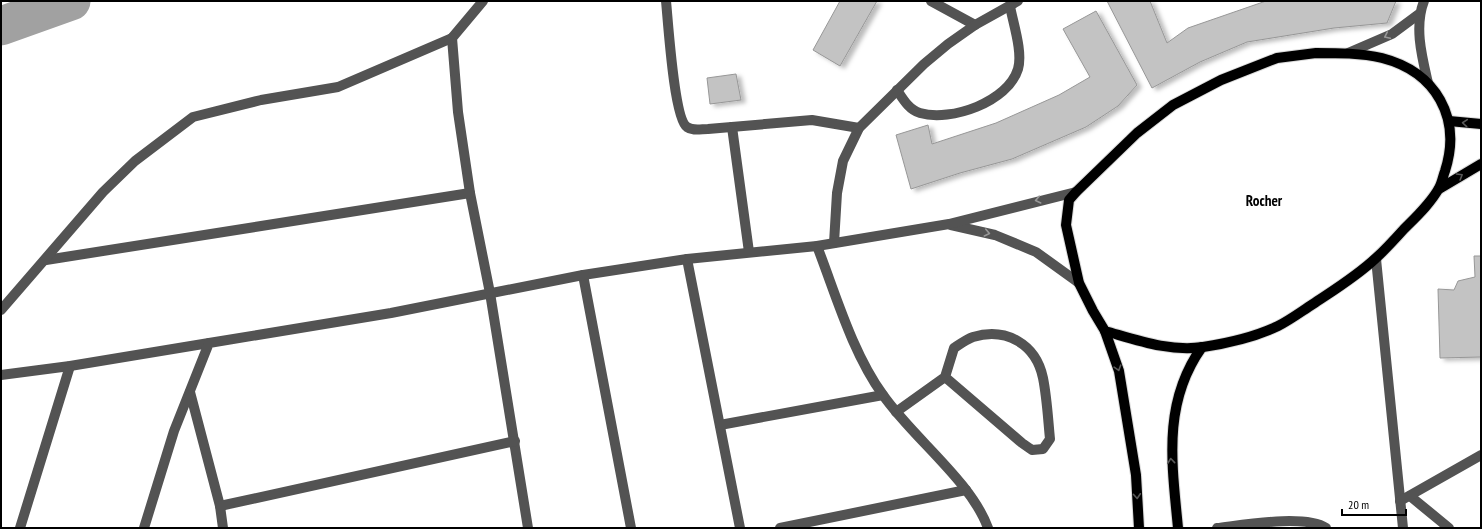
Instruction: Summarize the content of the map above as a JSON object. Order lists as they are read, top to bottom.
{
  "districts": ["Rocher"],
  "scale_bar": "20 m"
}
